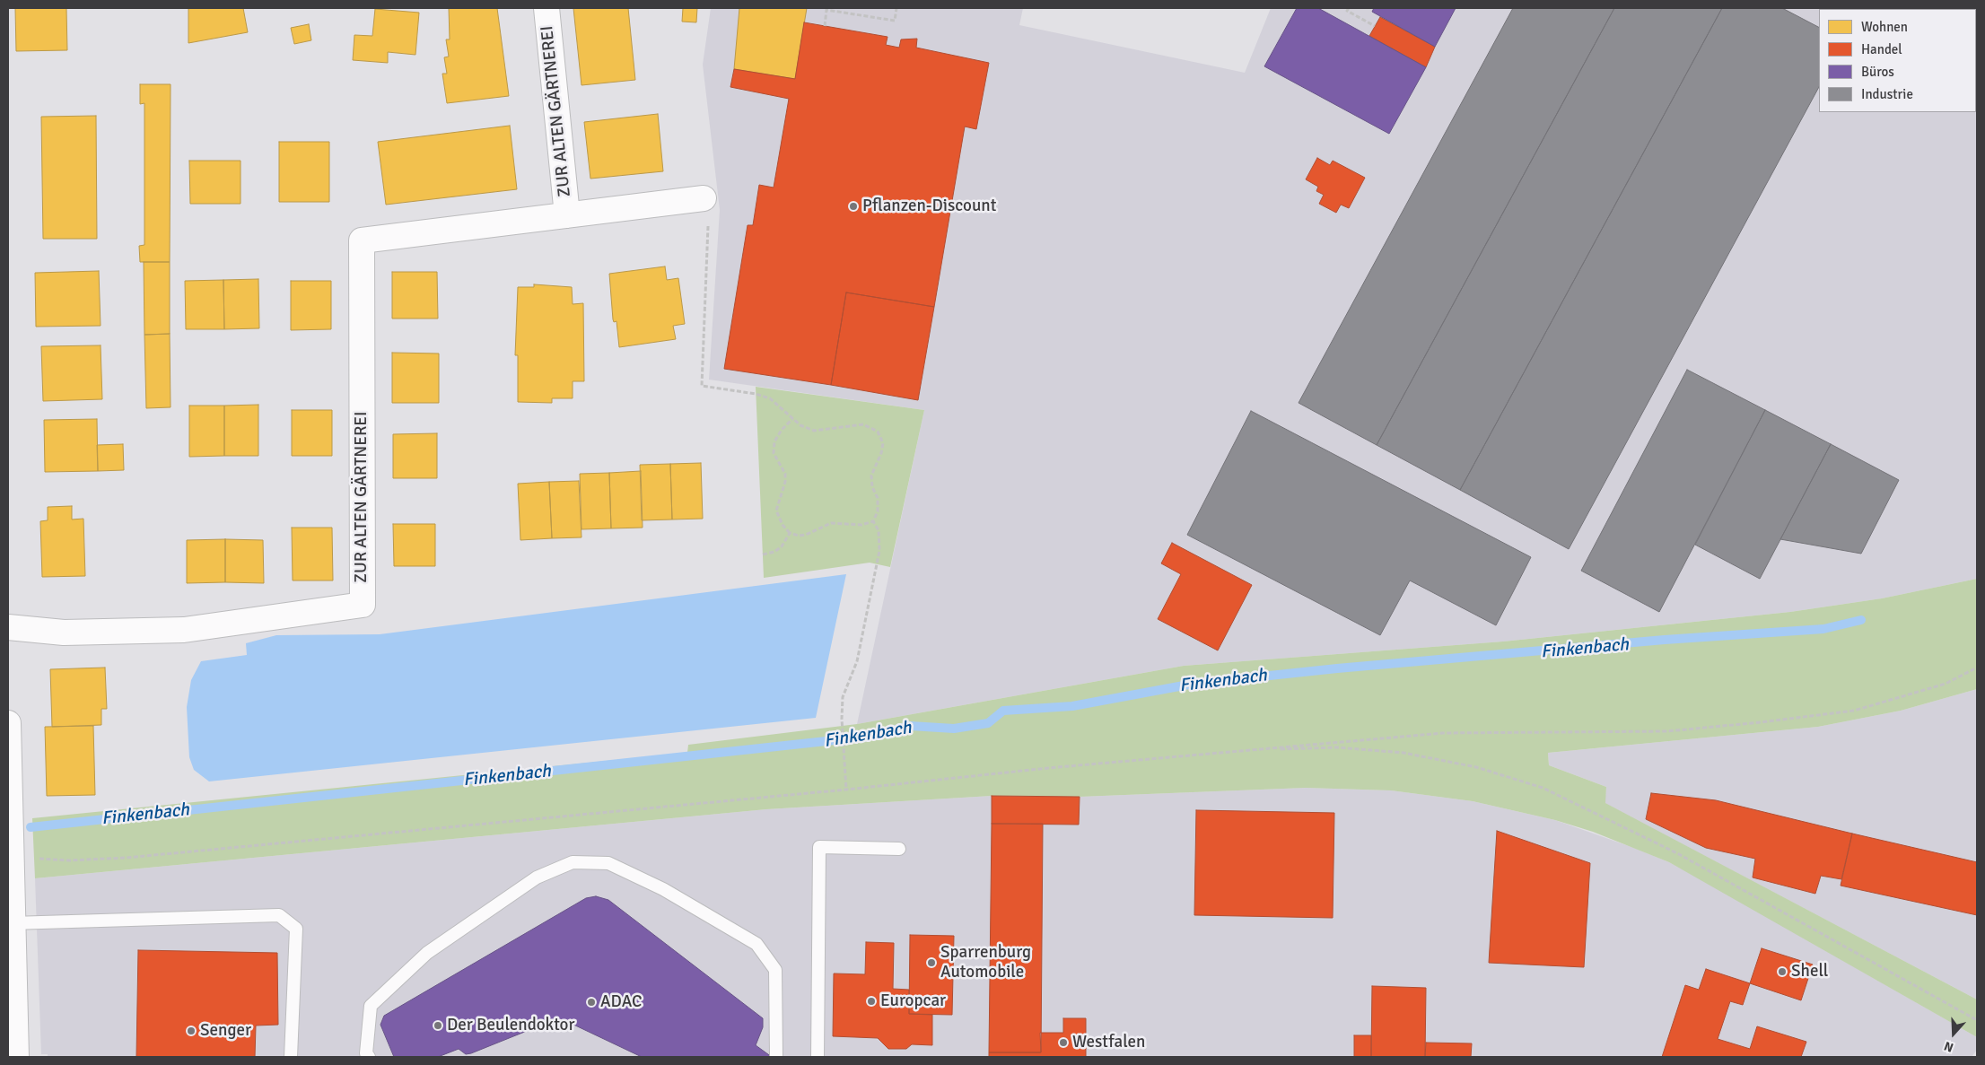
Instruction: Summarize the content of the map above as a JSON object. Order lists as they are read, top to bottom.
{
  "streets": {
    "street": ["ZUR ALTEN GÄRTNEREI"]
  },
  "water": ["Finkenbach"],
  "places": [
    "Pflanzen-Discount",
    "Sparrenburg Automobile",
    "Shell",
    "Europcar",
    "ADAC",
    "Der Beulendoktor",
    "Senger",
    "Westfalen"
  ],
  "legend": [
    "Wohnen",
    "Handel",
    "Büros",
    "Industrie"
  ],
  "north": "bottom"
}
